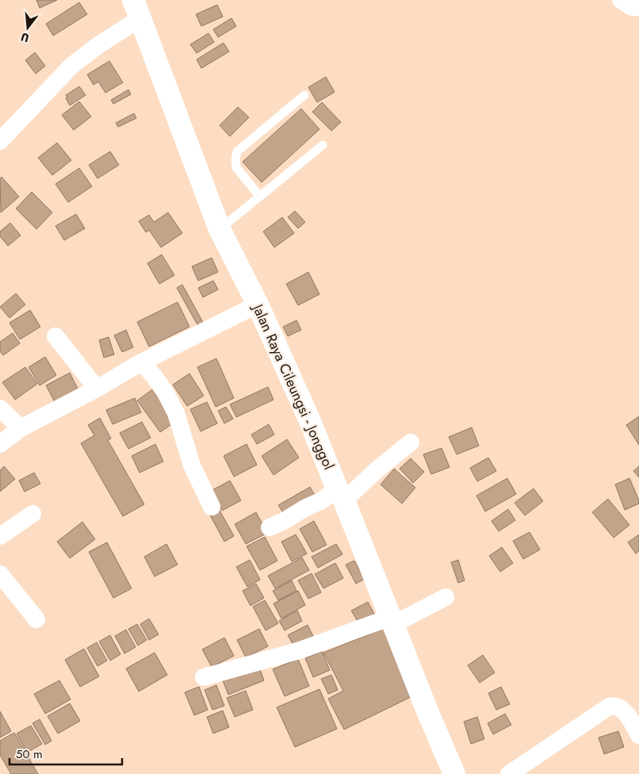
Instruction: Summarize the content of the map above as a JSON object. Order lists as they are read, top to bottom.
{
  "streets": {
    "main road": ["Jalan Raya Cileungsi - Jonggol"]
  },
  "scale_bar": "50 m",
  "north": "bottom"
}
